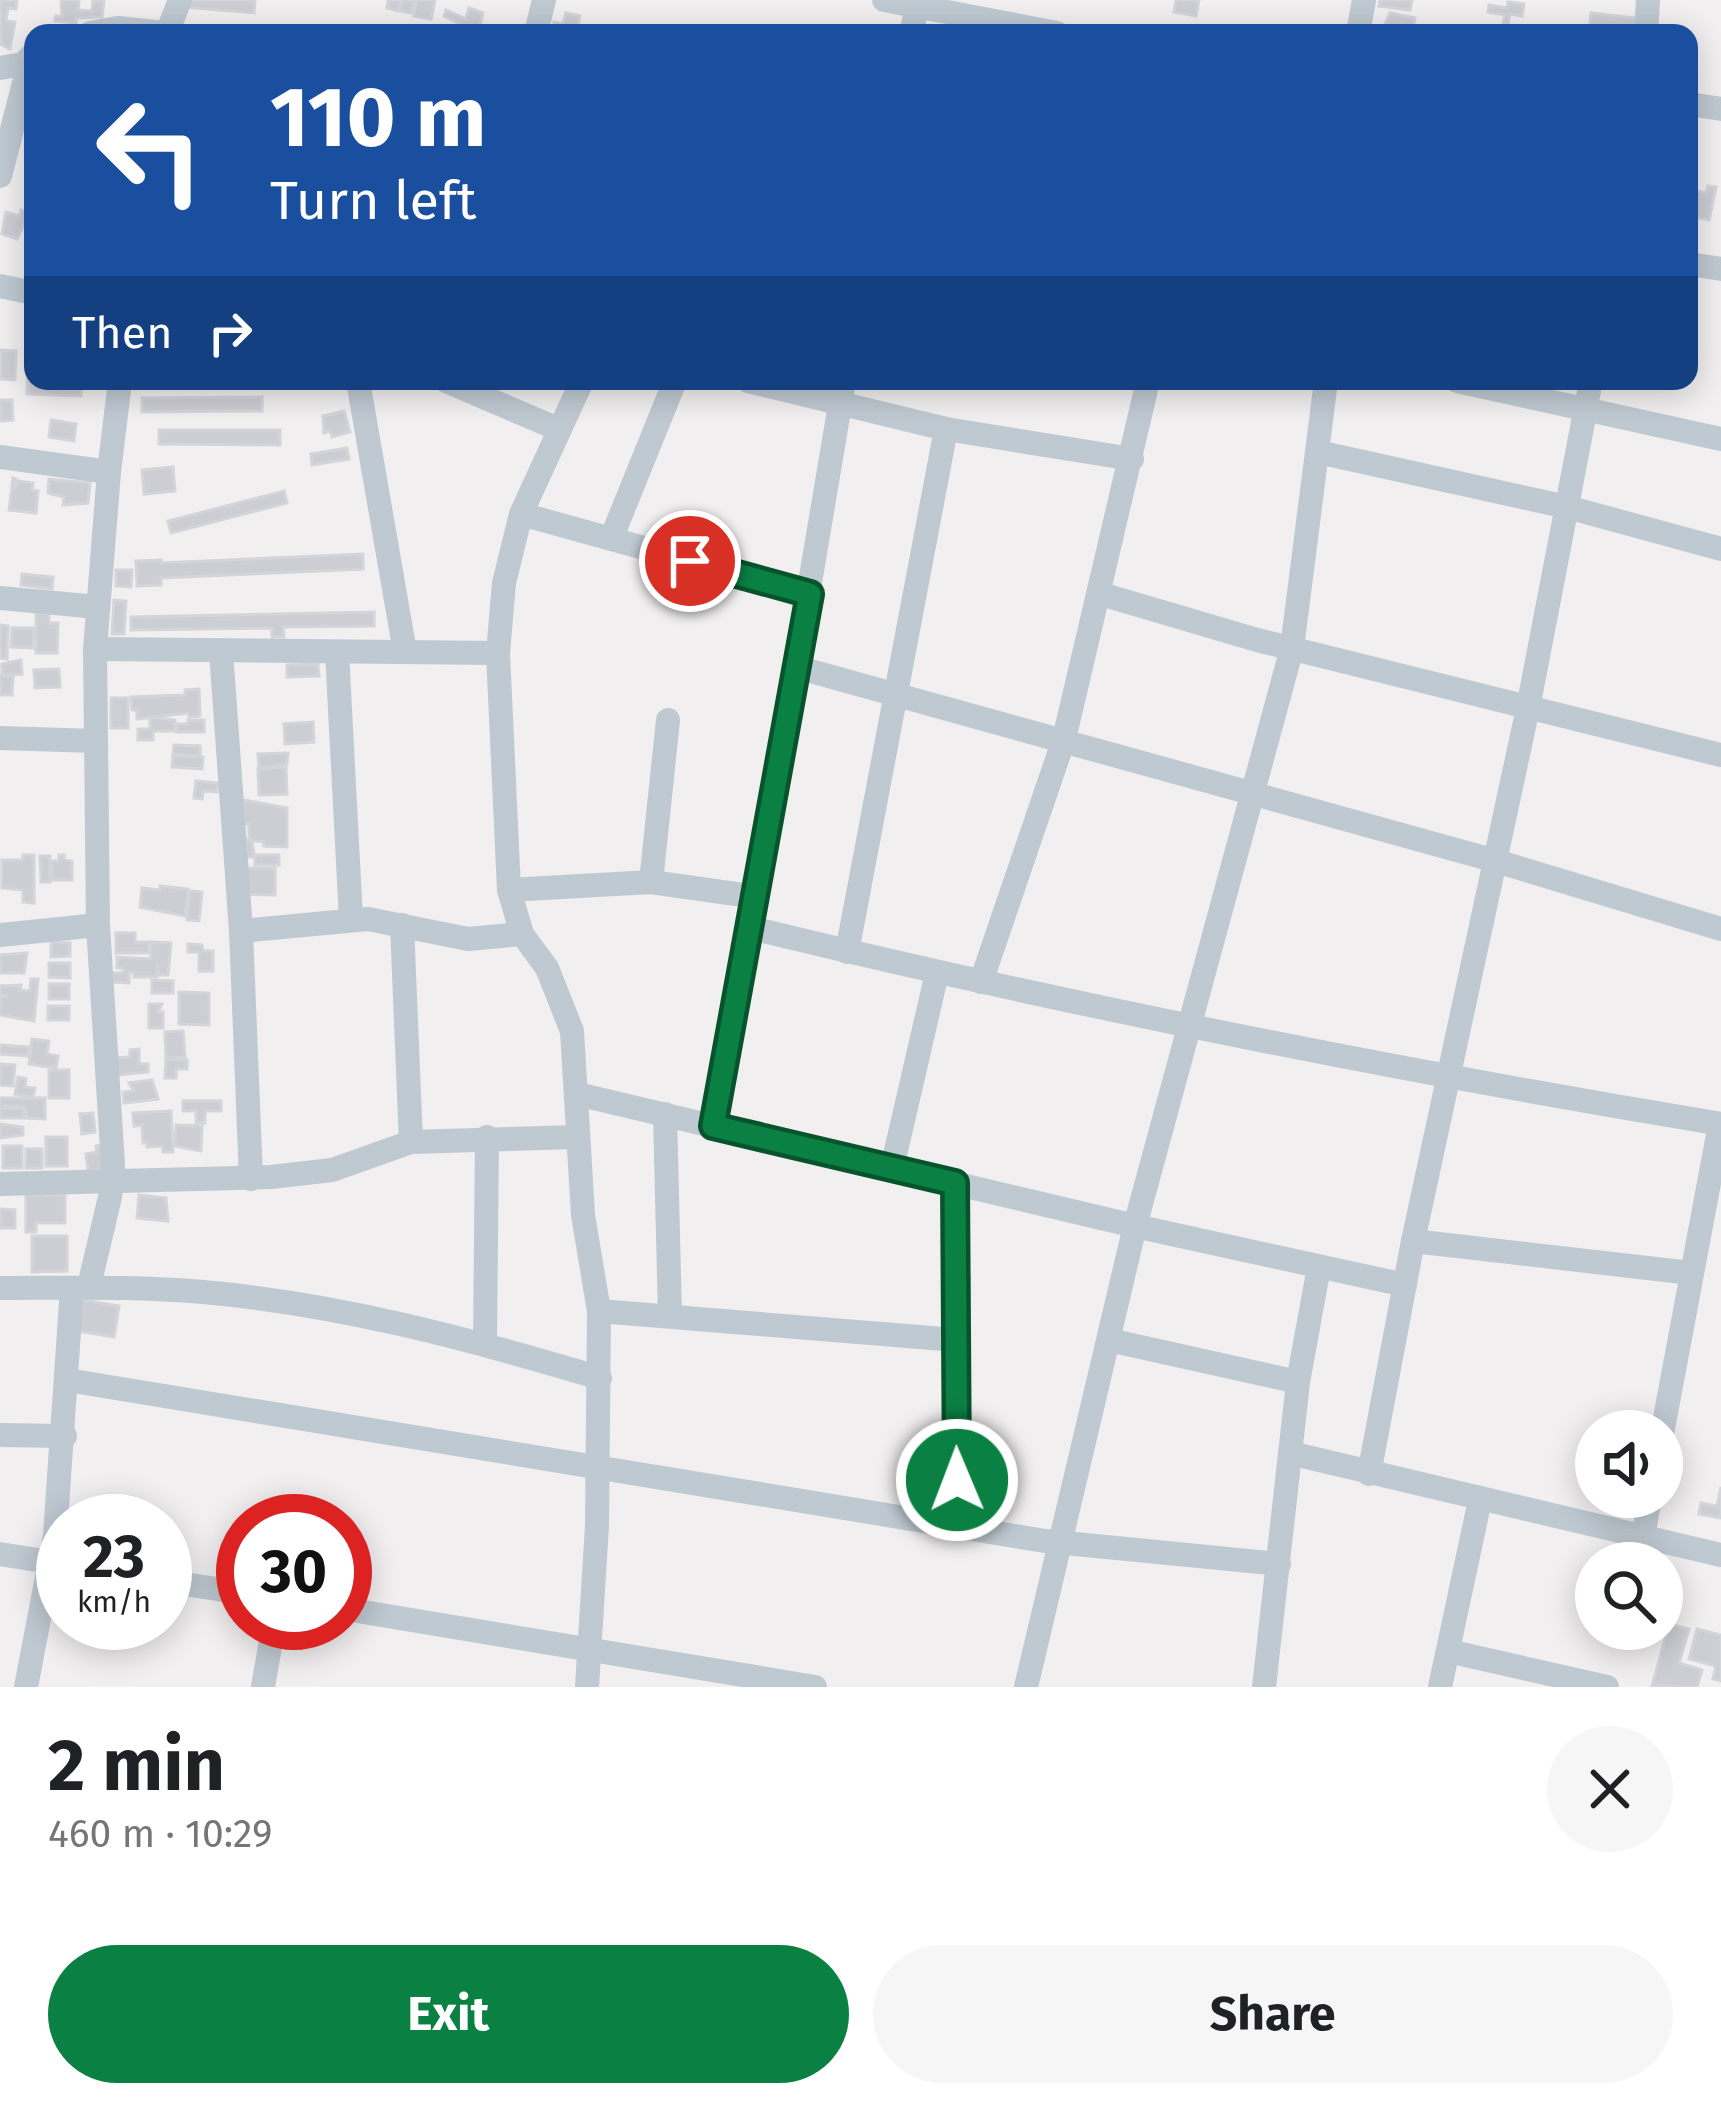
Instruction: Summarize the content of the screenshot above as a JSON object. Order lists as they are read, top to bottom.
{
  "page": {
    "turn": ["110 m", "Turn left"],
    "then": "Then",
    "speed": "23 km/h",
    "limit": "30",
    "heading": ["2 min", "460 m · 10:29"],
    "buttons": ["Exit", "Share"]
  }
}
